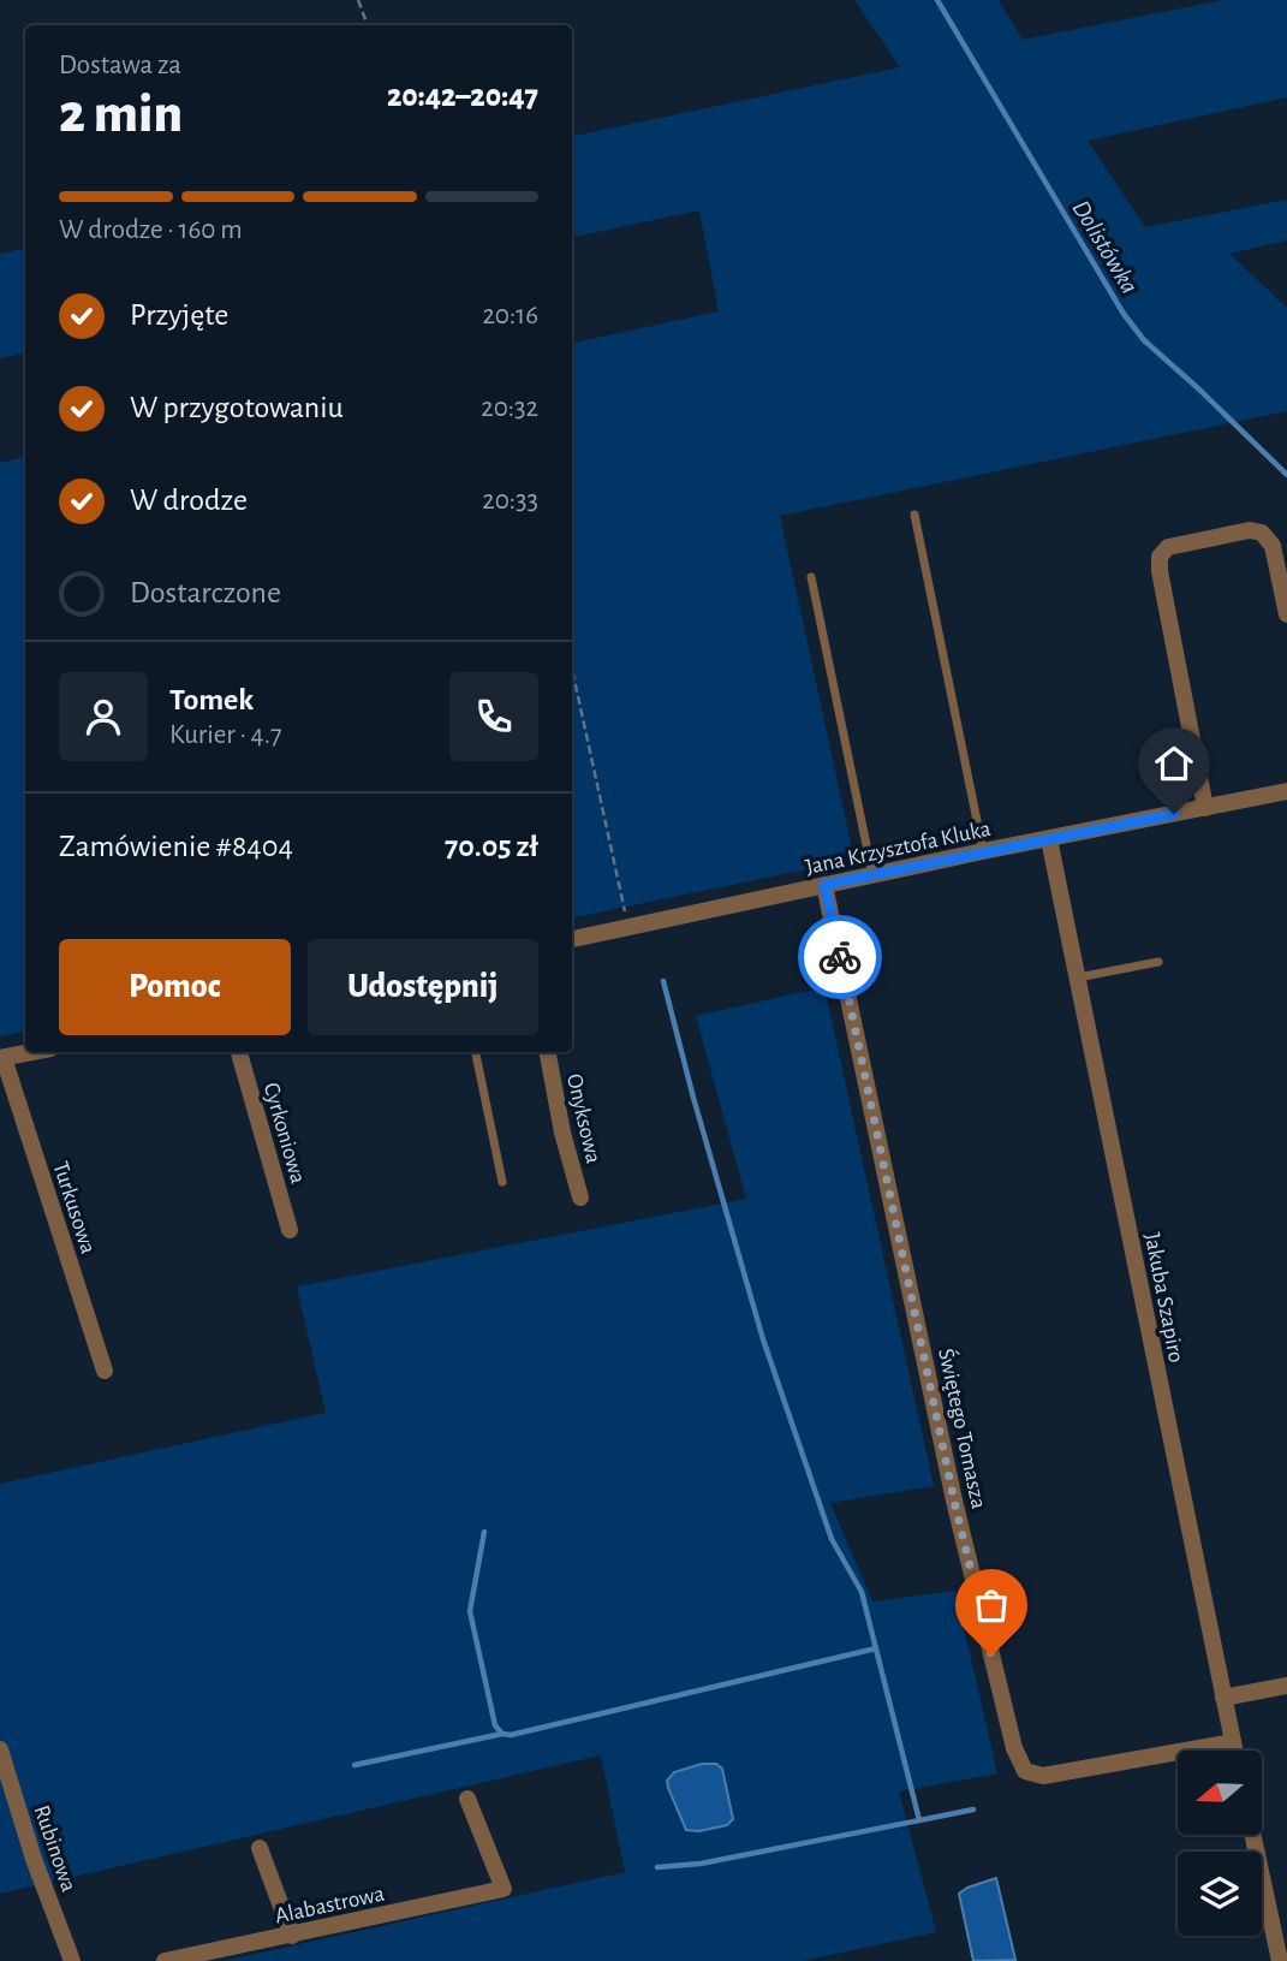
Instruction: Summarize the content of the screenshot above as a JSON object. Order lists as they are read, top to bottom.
{
  "streets": {
    "street": [
      "Jana Krzysztofa Kluka",
      "Onyksowa",
      "Cyrkoniowa",
      "Turkusowa",
      "Jakuba Szapiro",
      "Świętego Tomasza",
      "Rubinowa",
      "Alabastrowa"
    ]
  },
  "crossings": [
    ["Jana Krzysztofa Kluka", "Jakuba Szapiro"],
    ["Jana Krzysztofa Kluka", "Świętego Tomasza"],
    ["Jakuba Szapiro", "Świętego Tomasza"]
  ],
  "water": ["Dolistówka"],
  "north": "left",
  "page": {
    "heading": ["2 min", "Dostawa za", "20:42–20:47"],
    "panel": [
      "Tomek",
      "Kurier · 4.7",
      "Zamówienie #8404",
      "70.05 zł"
    ],
    "bar": "W drodze · 160 m",
    "list": [
      ["Przyjęte", "20:16"],
      ["W przygotowaniu", "20:32"],
      ["W drodze", "20:33"],
      "Dostarczone"
    ],
    "buttons": ["Pomoc", "Udostępnij"]
  }
}
